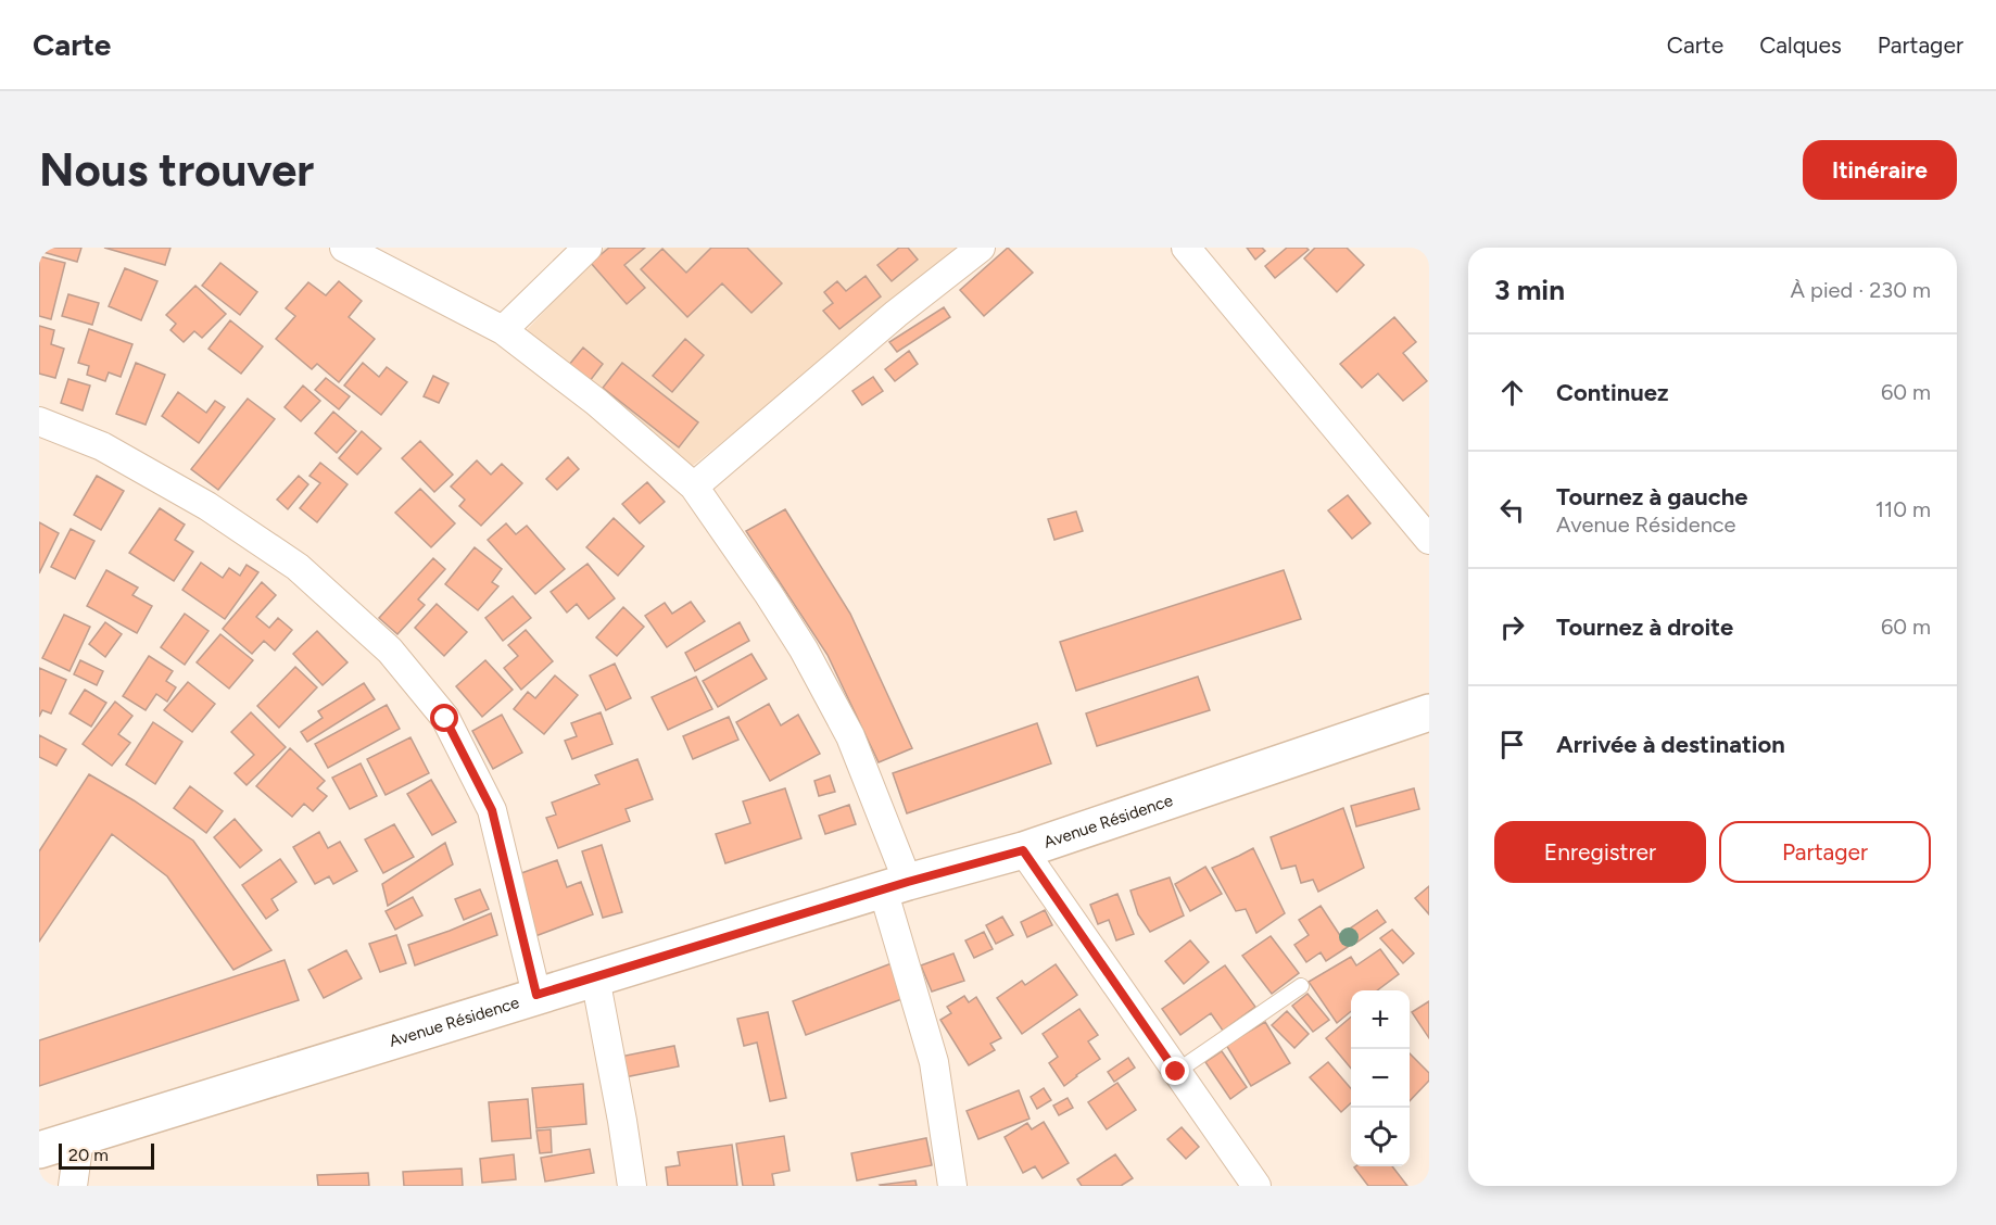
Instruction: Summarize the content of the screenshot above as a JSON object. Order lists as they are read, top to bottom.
{
  "streets": {
    "main road": ["Avenue Résidence"]
  },
  "scale_bar": "20 m",
  "page": {
    "header": "Carte",
    "nav": ["Carte", "Calques", "Partager"],
    "buttons": [
      "Itinéraire",
      ["Enregistrer", "Partager"]
    ],
    "title": "Nous trouver",
    "heading": ["3 min", "À pied · 230 m"],
    "list": [
      ["Continuez", "60 m"],
      ["Tournez à gauche", "Avenue Résidence", "110 m"],
      ["Tournez à droite", "60 m"],
      "Arrivée à destination"
    ],
    "map_buttons": ["+", "−"],
    "scale": "20 m"
  }
}
